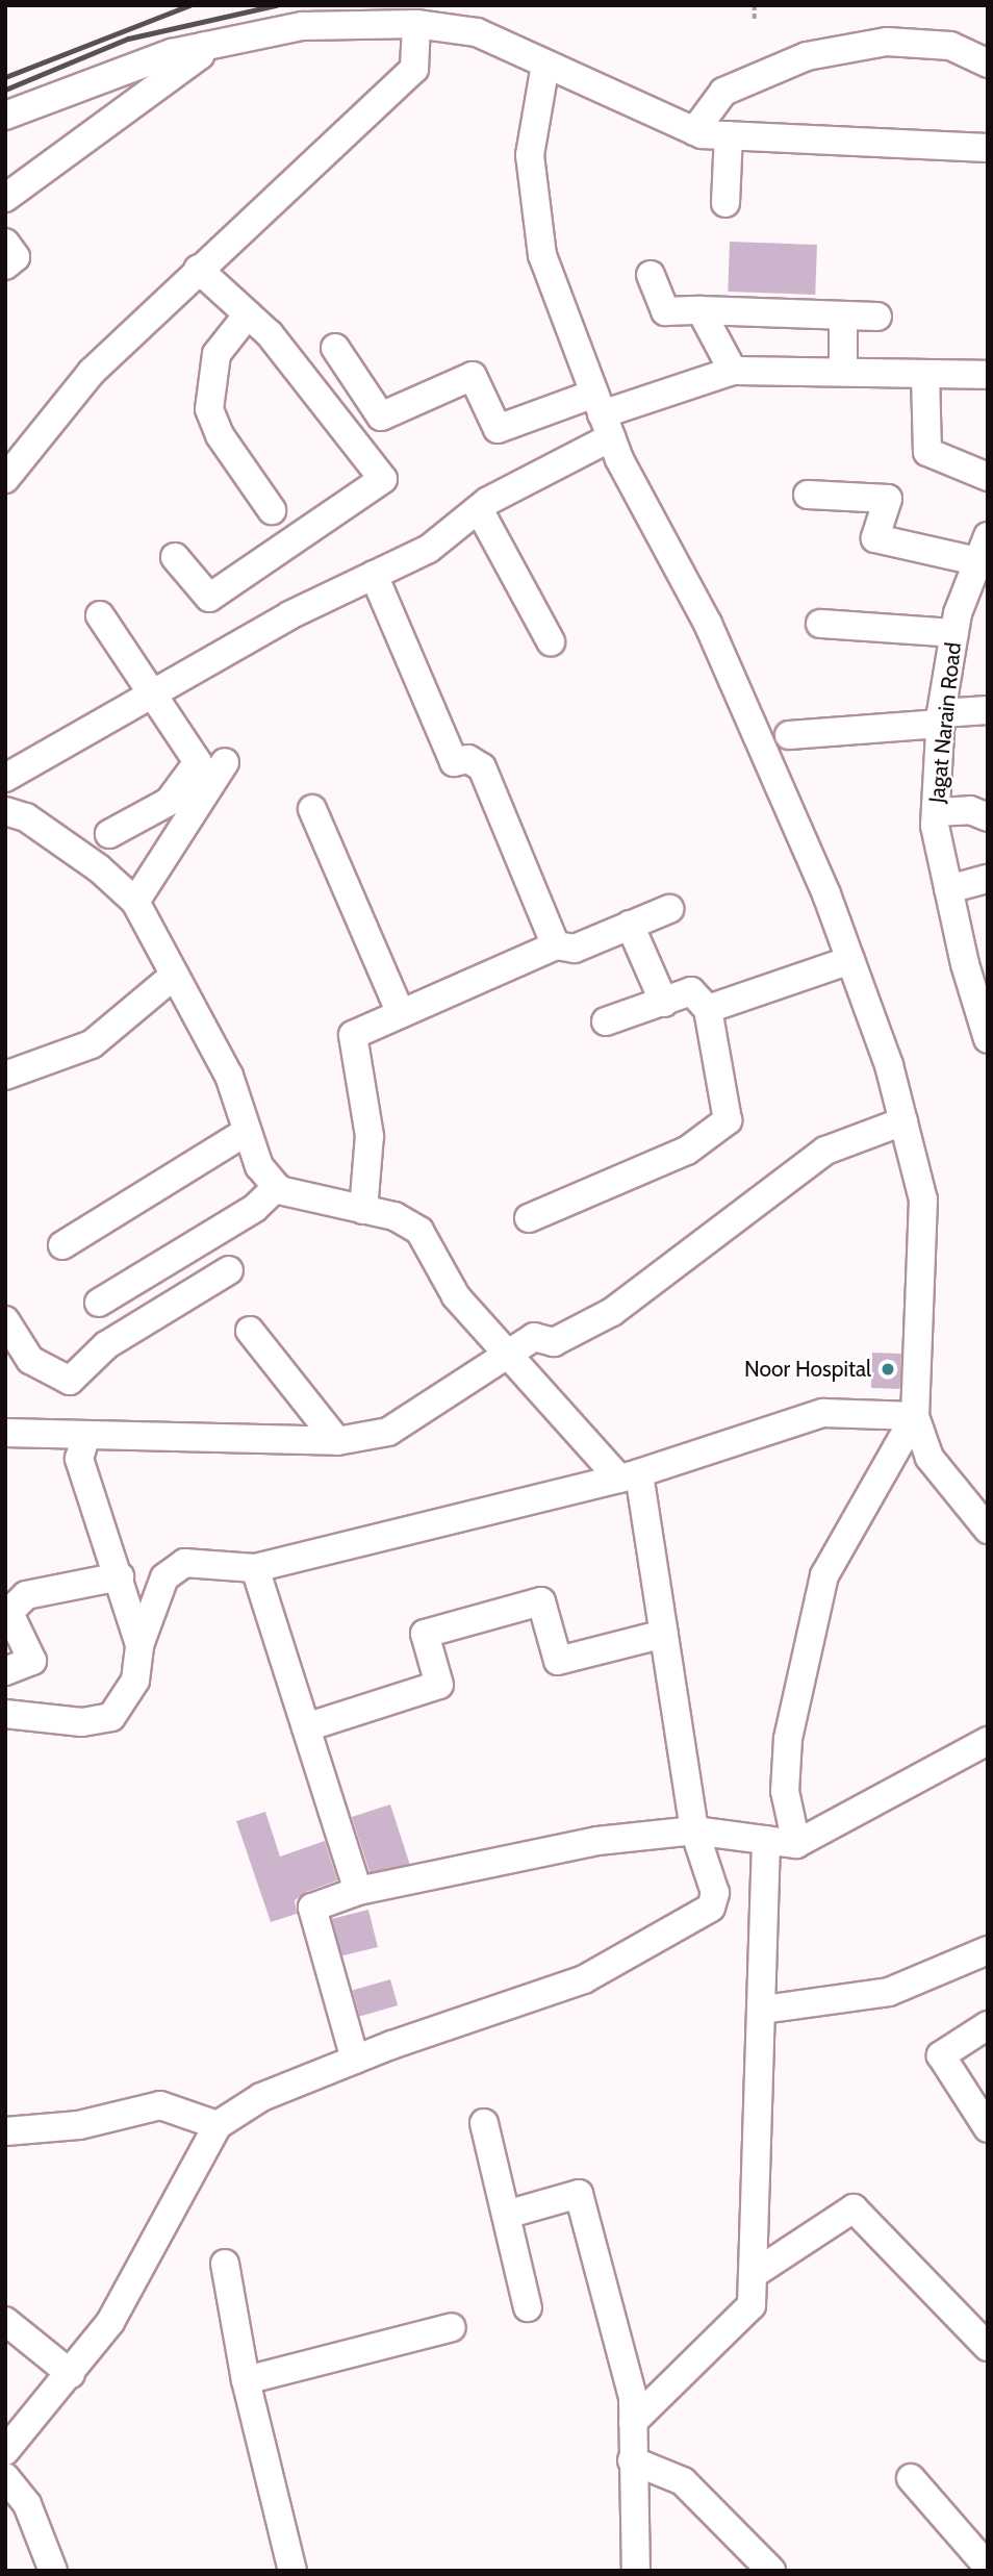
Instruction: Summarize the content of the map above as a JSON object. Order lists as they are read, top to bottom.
{
  "streets": {
    "street": ["Jagat Narain Road"]
  },
  "places": ["Noor Hospital"]
}
